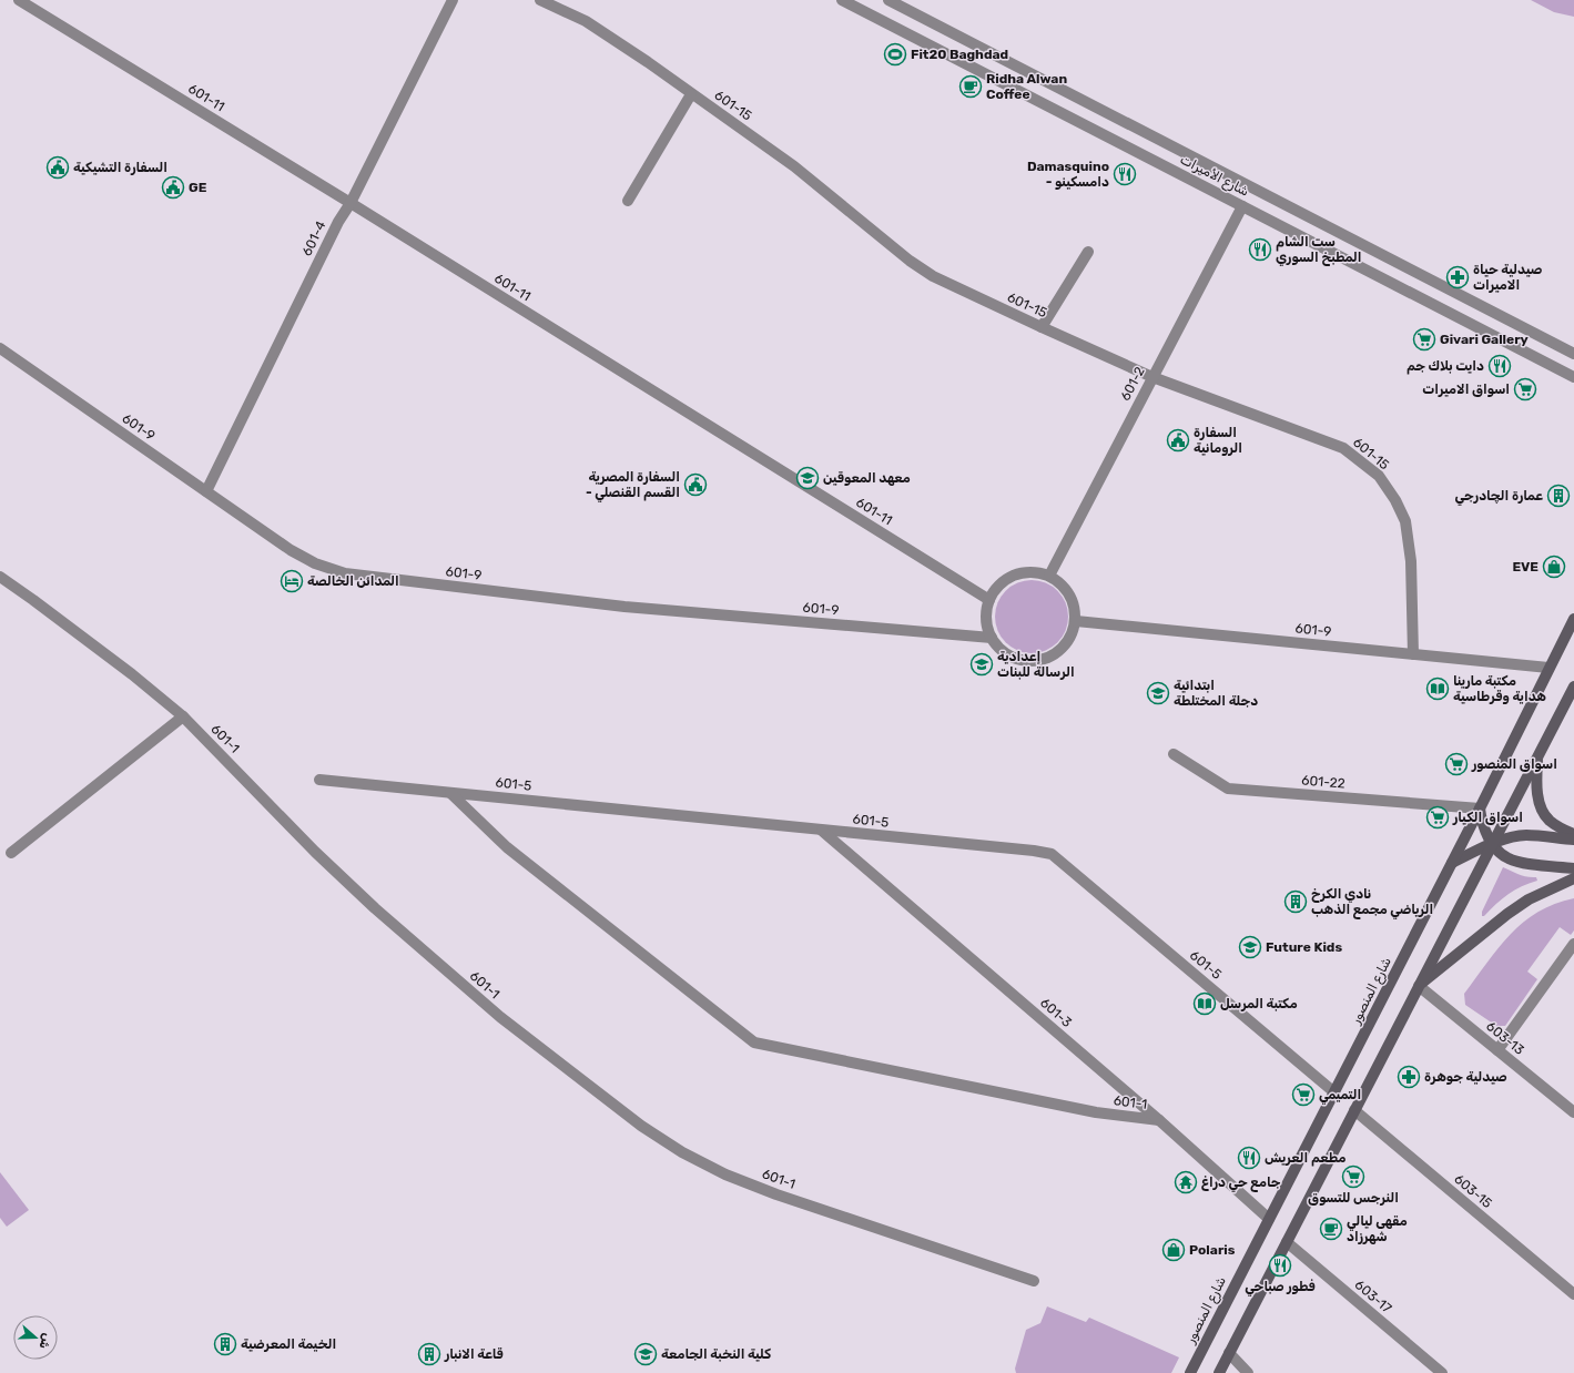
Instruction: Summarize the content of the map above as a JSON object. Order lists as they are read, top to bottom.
{
  "streets": {
    "main road": ["شارع المنصور"],
    "street": [
      "601-11",
      "601-15",
      "شارع الأميرات",
      "601-4",
      "601-2",
      "601-9",
      "601-1",
      "601-22",
      "601-5",
      "601-3",
      "603-13",
      "603-15",
      "603-17"
    ]
  },
  "crossings": [
    ["601-11", "601-4"],
    ["601-11", "601-2"],
    ["601-11", "601-9"],
    ["601-15", "601-2"],
    ["601-15", "601-9"],
    ["شارع الأميرات", "601-2"],
    ["601-4", "601-9"],
    ["601-2", "601-9"],
    ["601-9", "شارع المنصور"],
    ["601-1", "601-5"],
    ["601-1", "601-3"],
    ["601-22", "شارع المنصور"],
    ["601-5", "شارع المنصور"],
    ["601-5", "601-3"],
    ["شارع المنصور", "601-3"]
  ],
  "places": {
    "sports": ["Fit20 Baghdad"],
    "cafe": ["Ridha Alwan Coffee", "مقهى ليالي شهرزاد"],
    "public building": [
      "السفارة التشيكية",
      "GE",
      "السفارة الرومانية",
      "السفارة المصرية - القسم القنصلي"
    ],
    "restaurant": [
      "Damasquino - دامسكينو",
      "ست الشام المطبخ السوري",
      "دايت بلاك جم",
      "مطعم العريش",
      "فطور صباحي"
    ],
    "pharmacy": ["صيدلية حياة الاميرات", "صيدلية جوهرة"],
    "supermarket": [
      "Givari Gallery",
      "اسواق الاميرات",
      "اسواق المنصور",
      "اسواق الكيار",
      "التميمي",
      "النرجس للتسوق"
    ],
    "school or university": [
      "معهد المعوقين",
      "إعدادية الرسالة للبنات",
      "ابتدائية دجلة المختلطة",
      "Future Kids",
      "كلية النخبة الجامعة"
    ],
    "building": [
      "عمارة الچادرجي",
      "نادي الكرخ الرياضي مجمع الذهب",
      "الخيمة المعرضية",
      "قاعة الانبار"
    ],
    "shop": ["EVE", "Polaris"],
    "hotel": ["المدائن الخالصة"],
    "library": ["مكتبة مارينا هداية وقرطاسية", "مكتبة المرسل"],
    "temple": ["جامع حي دراغ"]
  },
  "north": "right"
}
